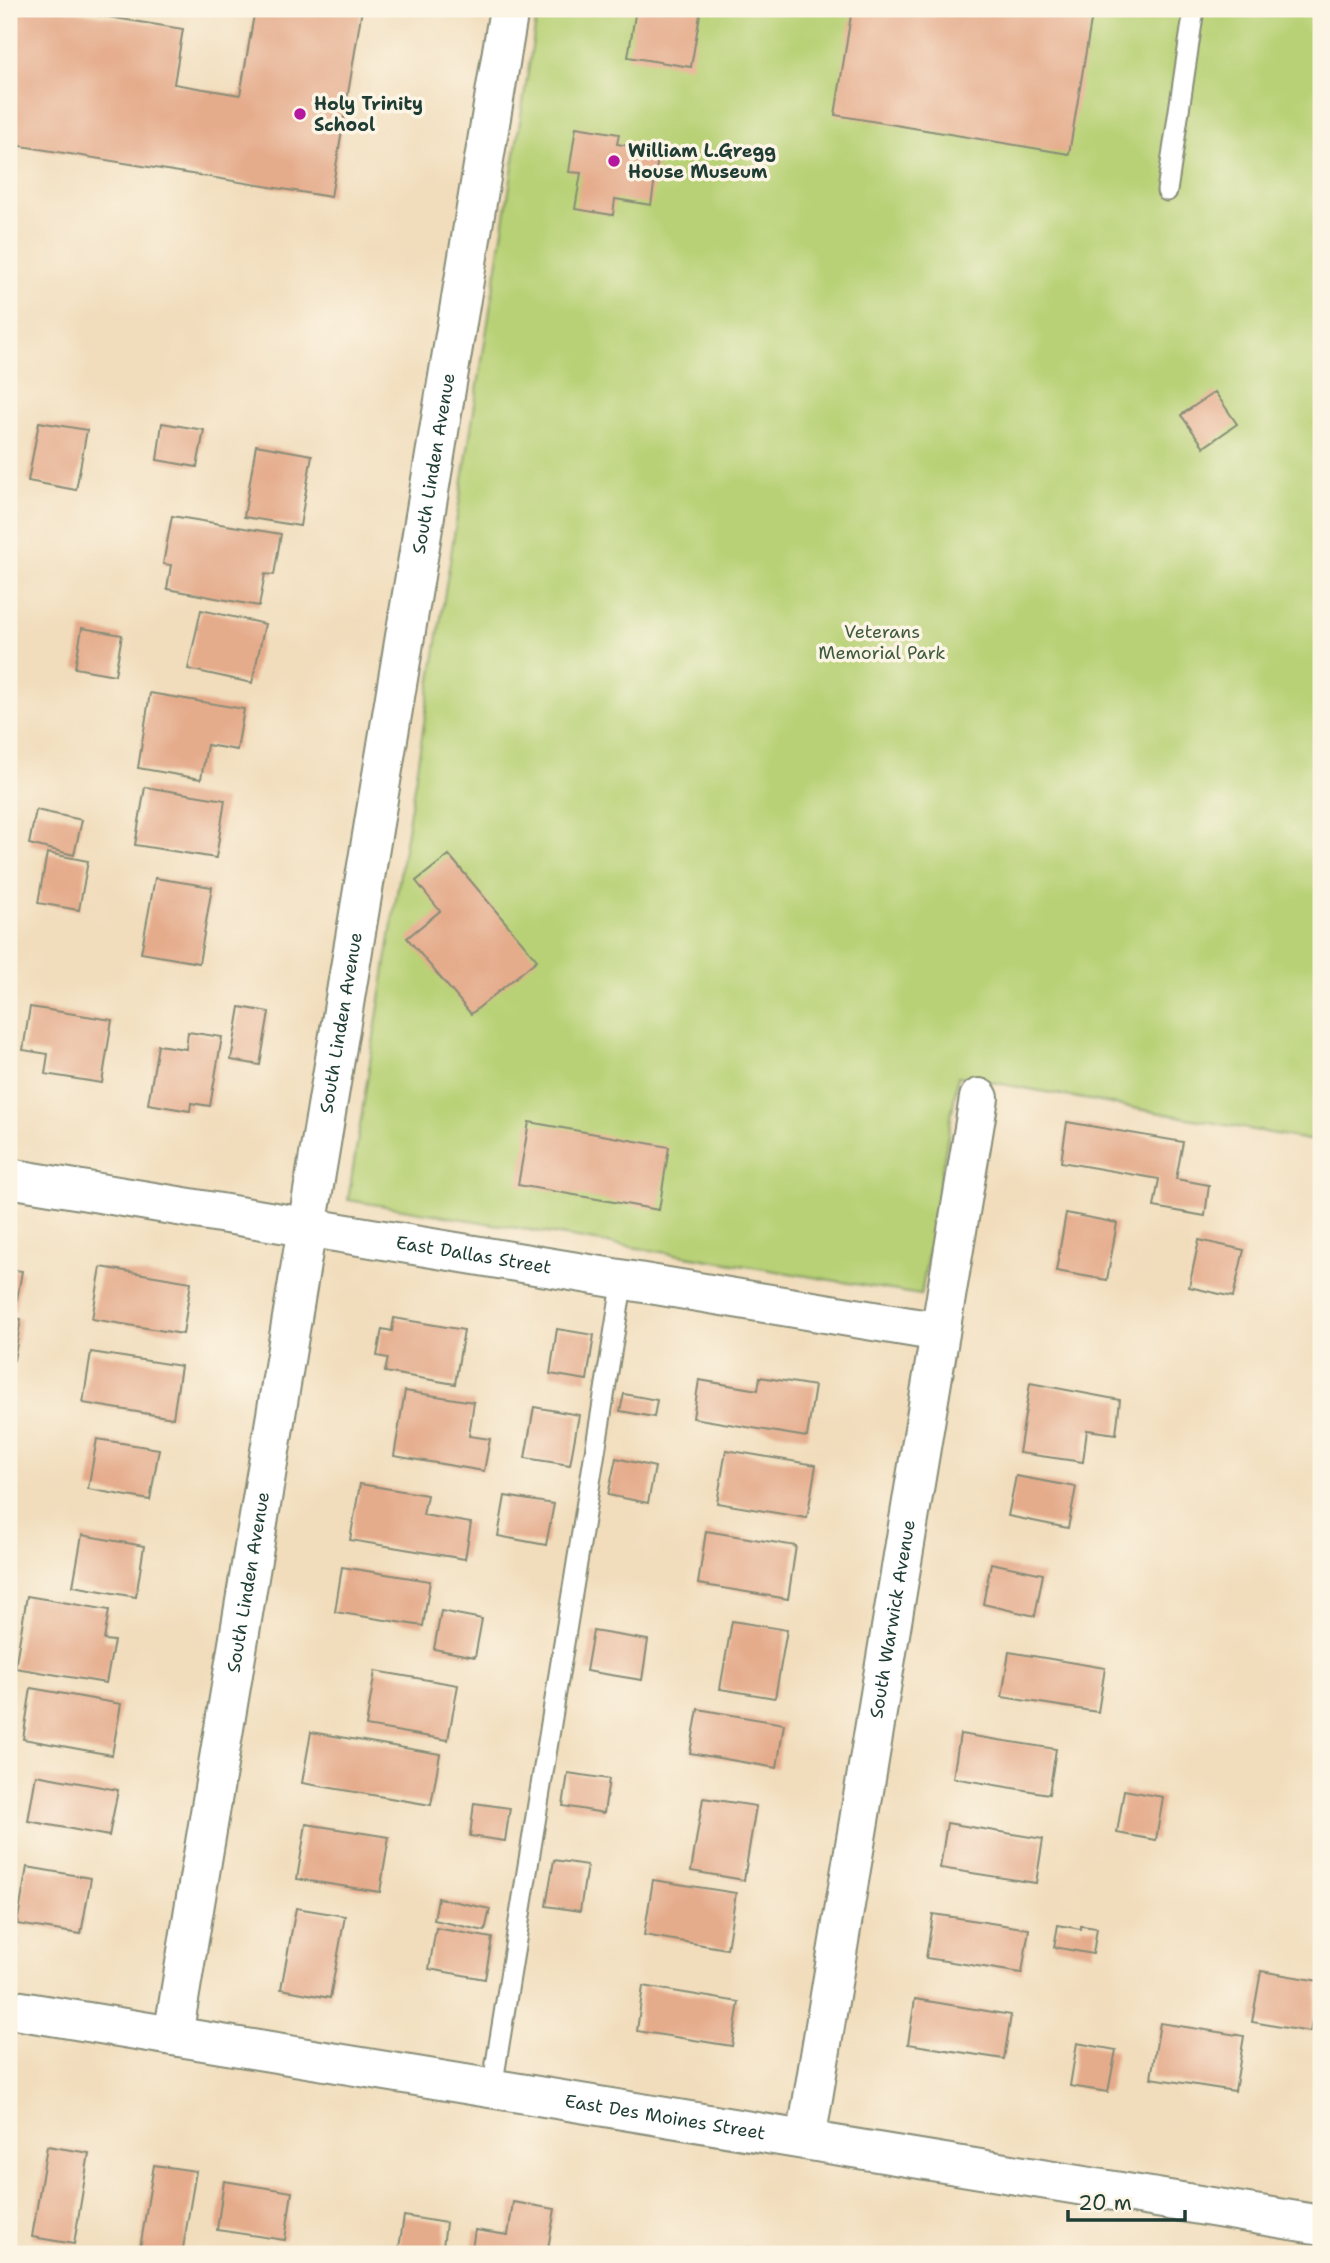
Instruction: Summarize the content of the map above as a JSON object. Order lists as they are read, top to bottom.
{
  "streets": {
    "street": [
      "South Linden Avenue",
      "East Dallas Street",
      "South Warwick Avenue",
      "East Des Moines Street"
    ]
  },
  "crossings": [
    ["South Linden Avenue", "East Dallas Street"],
    ["South Linden Avenue", "East Des Moines Street"],
    ["East Dallas Street", "South Warwick Avenue"],
    ["South Warwick Avenue", "East Des Moines Street"]
  ],
  "parks": ["Veterans Memorial Park"],
  "places": ["Holy Trinity School", "William L.Gregg House Museum"],
  "scale_bar": "20 m"
}
